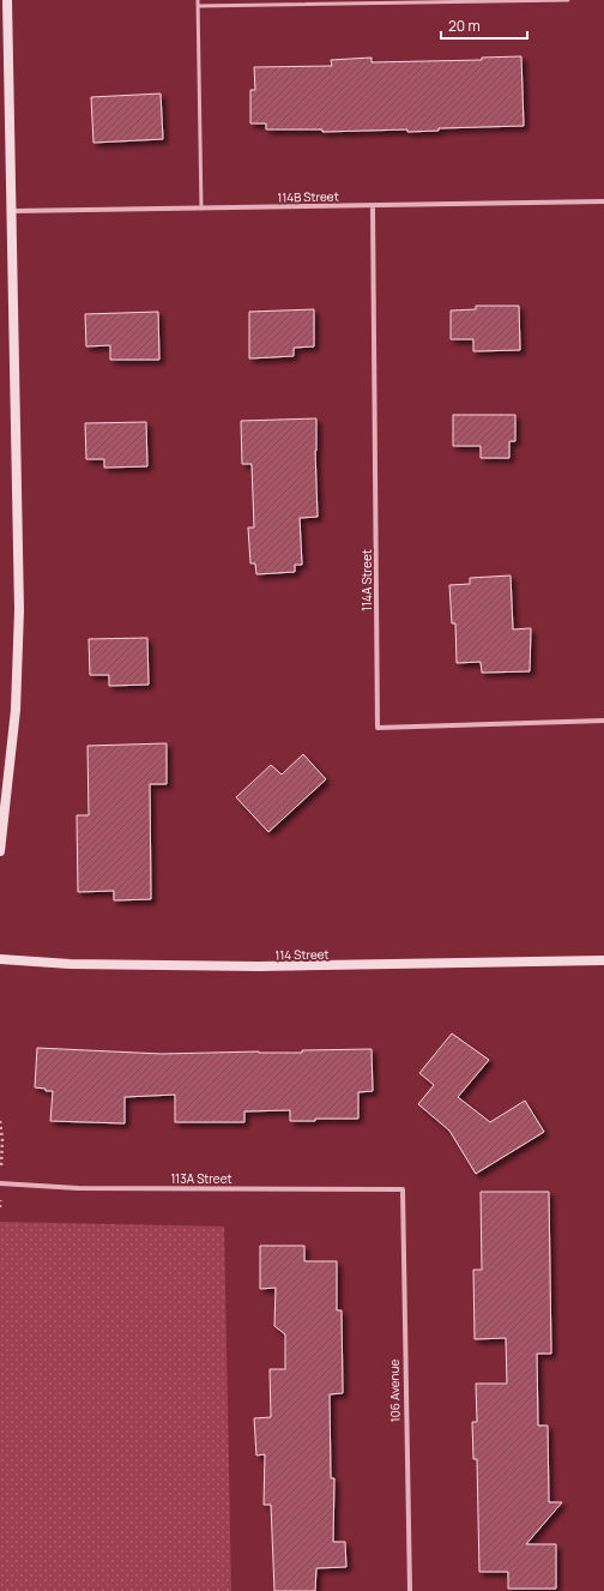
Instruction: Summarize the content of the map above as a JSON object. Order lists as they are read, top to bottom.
{
  "streets": {
    "street": [
      "114B Street",
      "114A Street",
      "114 Street",
      "113A Street",
      "106 Avenue"
    ]
  },
  "crossings": [
    ["114B Street", "114A Street"],
    ["113A Street", "106 Avenue"]
  ],
  "scale_bar": "20 m"
}
